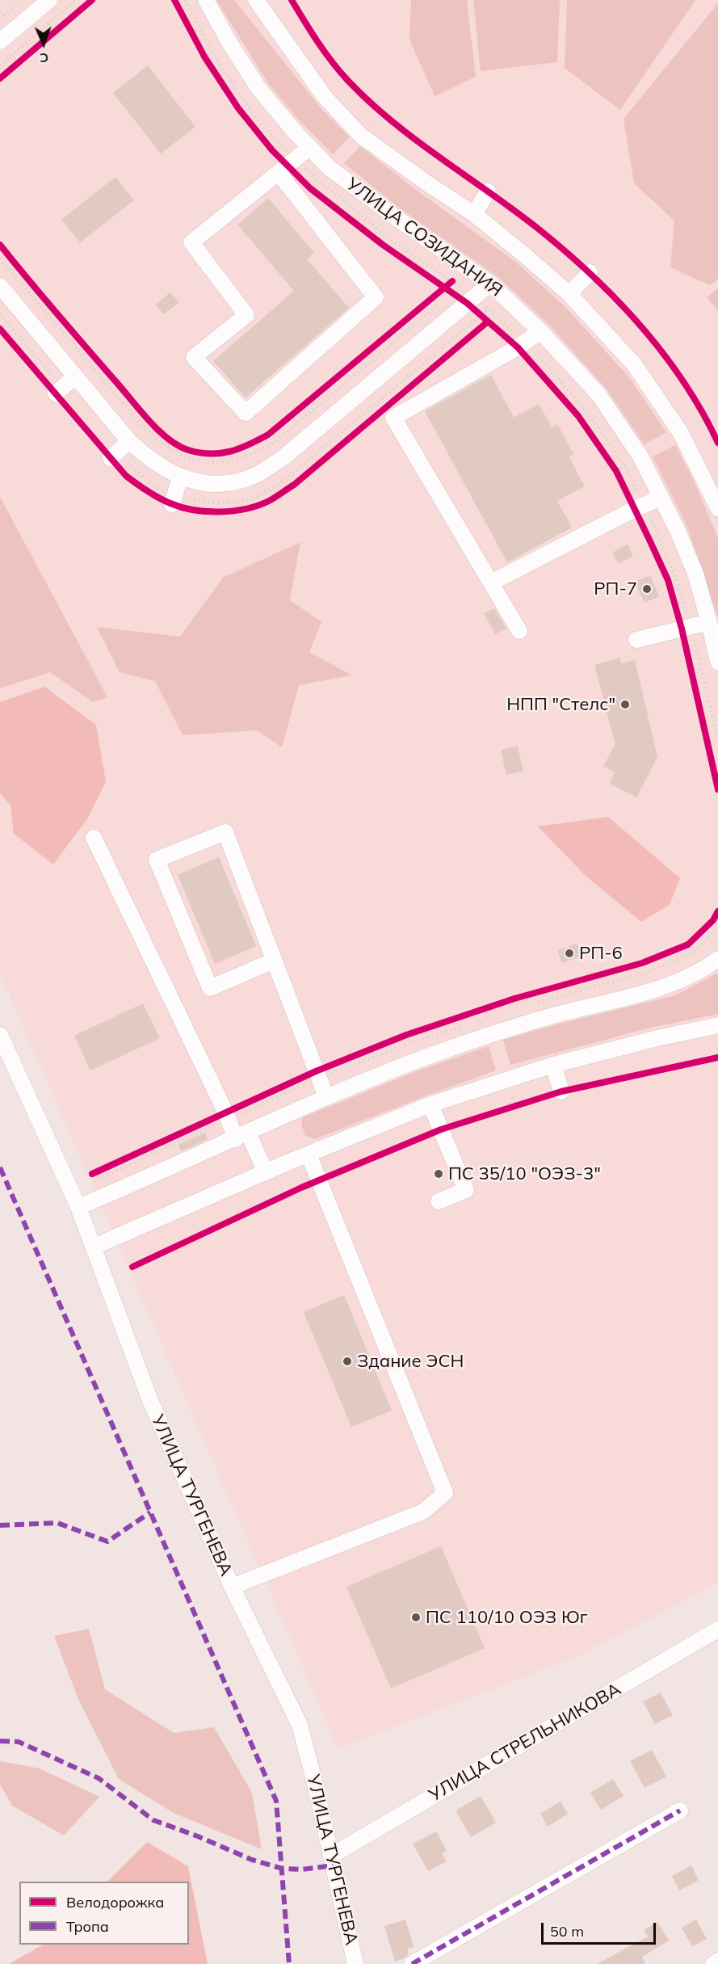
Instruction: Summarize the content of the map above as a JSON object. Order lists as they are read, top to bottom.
{
  "streets": {
    "street": ["УЛИЦА СОЗИДАНИЯ", "УЛИЦА ТУРГЕНЕВА", "УЛИЦА СТРЕЛЬНИКОВА"]
  },
  "crossings": [
    ["УЛИЦА ТУРГЕНЕВА", "УЛИЦА СТРЕЛЬНИКОВА"]
  ],
  "places": [
    "РП-7",
    "НПП \"Стелс\"",
    "РП-6",
    "ПС 35/10 \"ОЭЗ-3\"",
    "Здание ЭСН",
    "ПС 110/10 ОЭЗ Юг"
  ],
  "legend": ["Велодорожка", "Тропа"],
  "scale_bar": "50 m",
  "north": "bottom"
}
